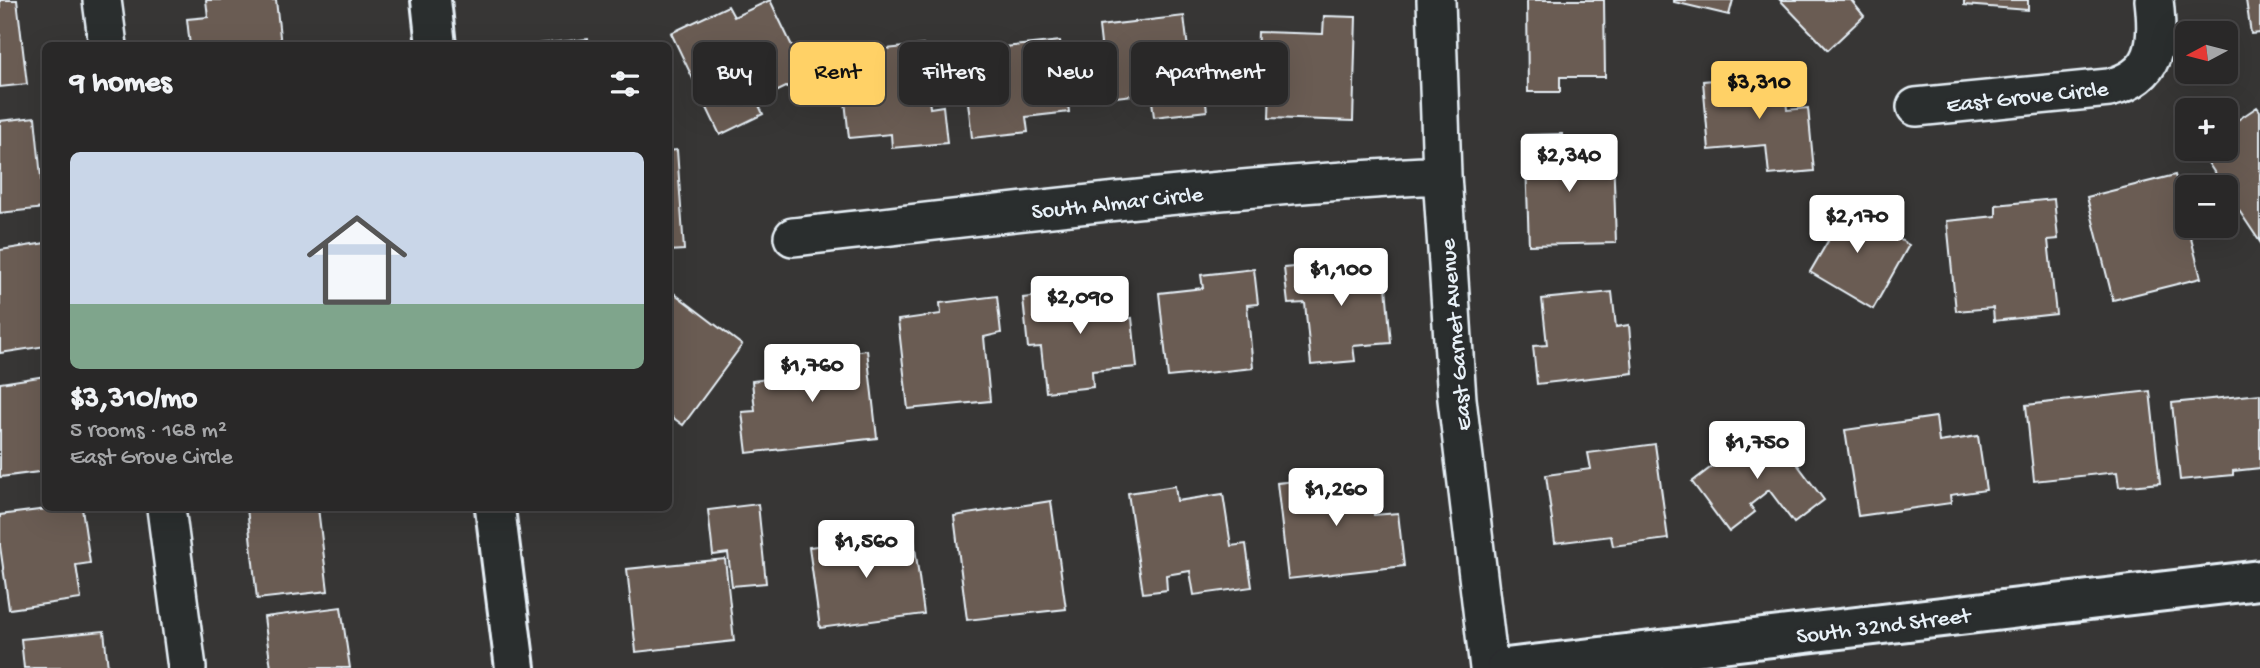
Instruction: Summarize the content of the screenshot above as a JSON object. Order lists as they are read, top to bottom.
{
  "streets": {
    "street": [
      "East Grove Circle",
      "South Almar Circle",
      "East Garnet Avenue",
      "South 32nd Street"
    ]
  },
  "crossings": [
    ["South Almar Circle", "East Garnet Avenue"]
  ],
  "north": "left",
  "page": {
    "map_buttons": ["+", "−"],
    "chip": [
      "Buy",
      "Rent",
      "Filters",
      "New",
      "Apartment"
    ],
    "heading": "9 homes",
    "price": [
      "$3,310",
      "$2,340",
      "$2,170",
      "$1,100",
      "$2,090",
      "$1,760",
      "$1,750",
      "$1,260",
      "$1,560"
    ],
    "list": [
      {
        "name": "$3,310/mo",
        "note": "5 rooms · 168 m² · East Grove Circle"
      }
    ]
  }
}
